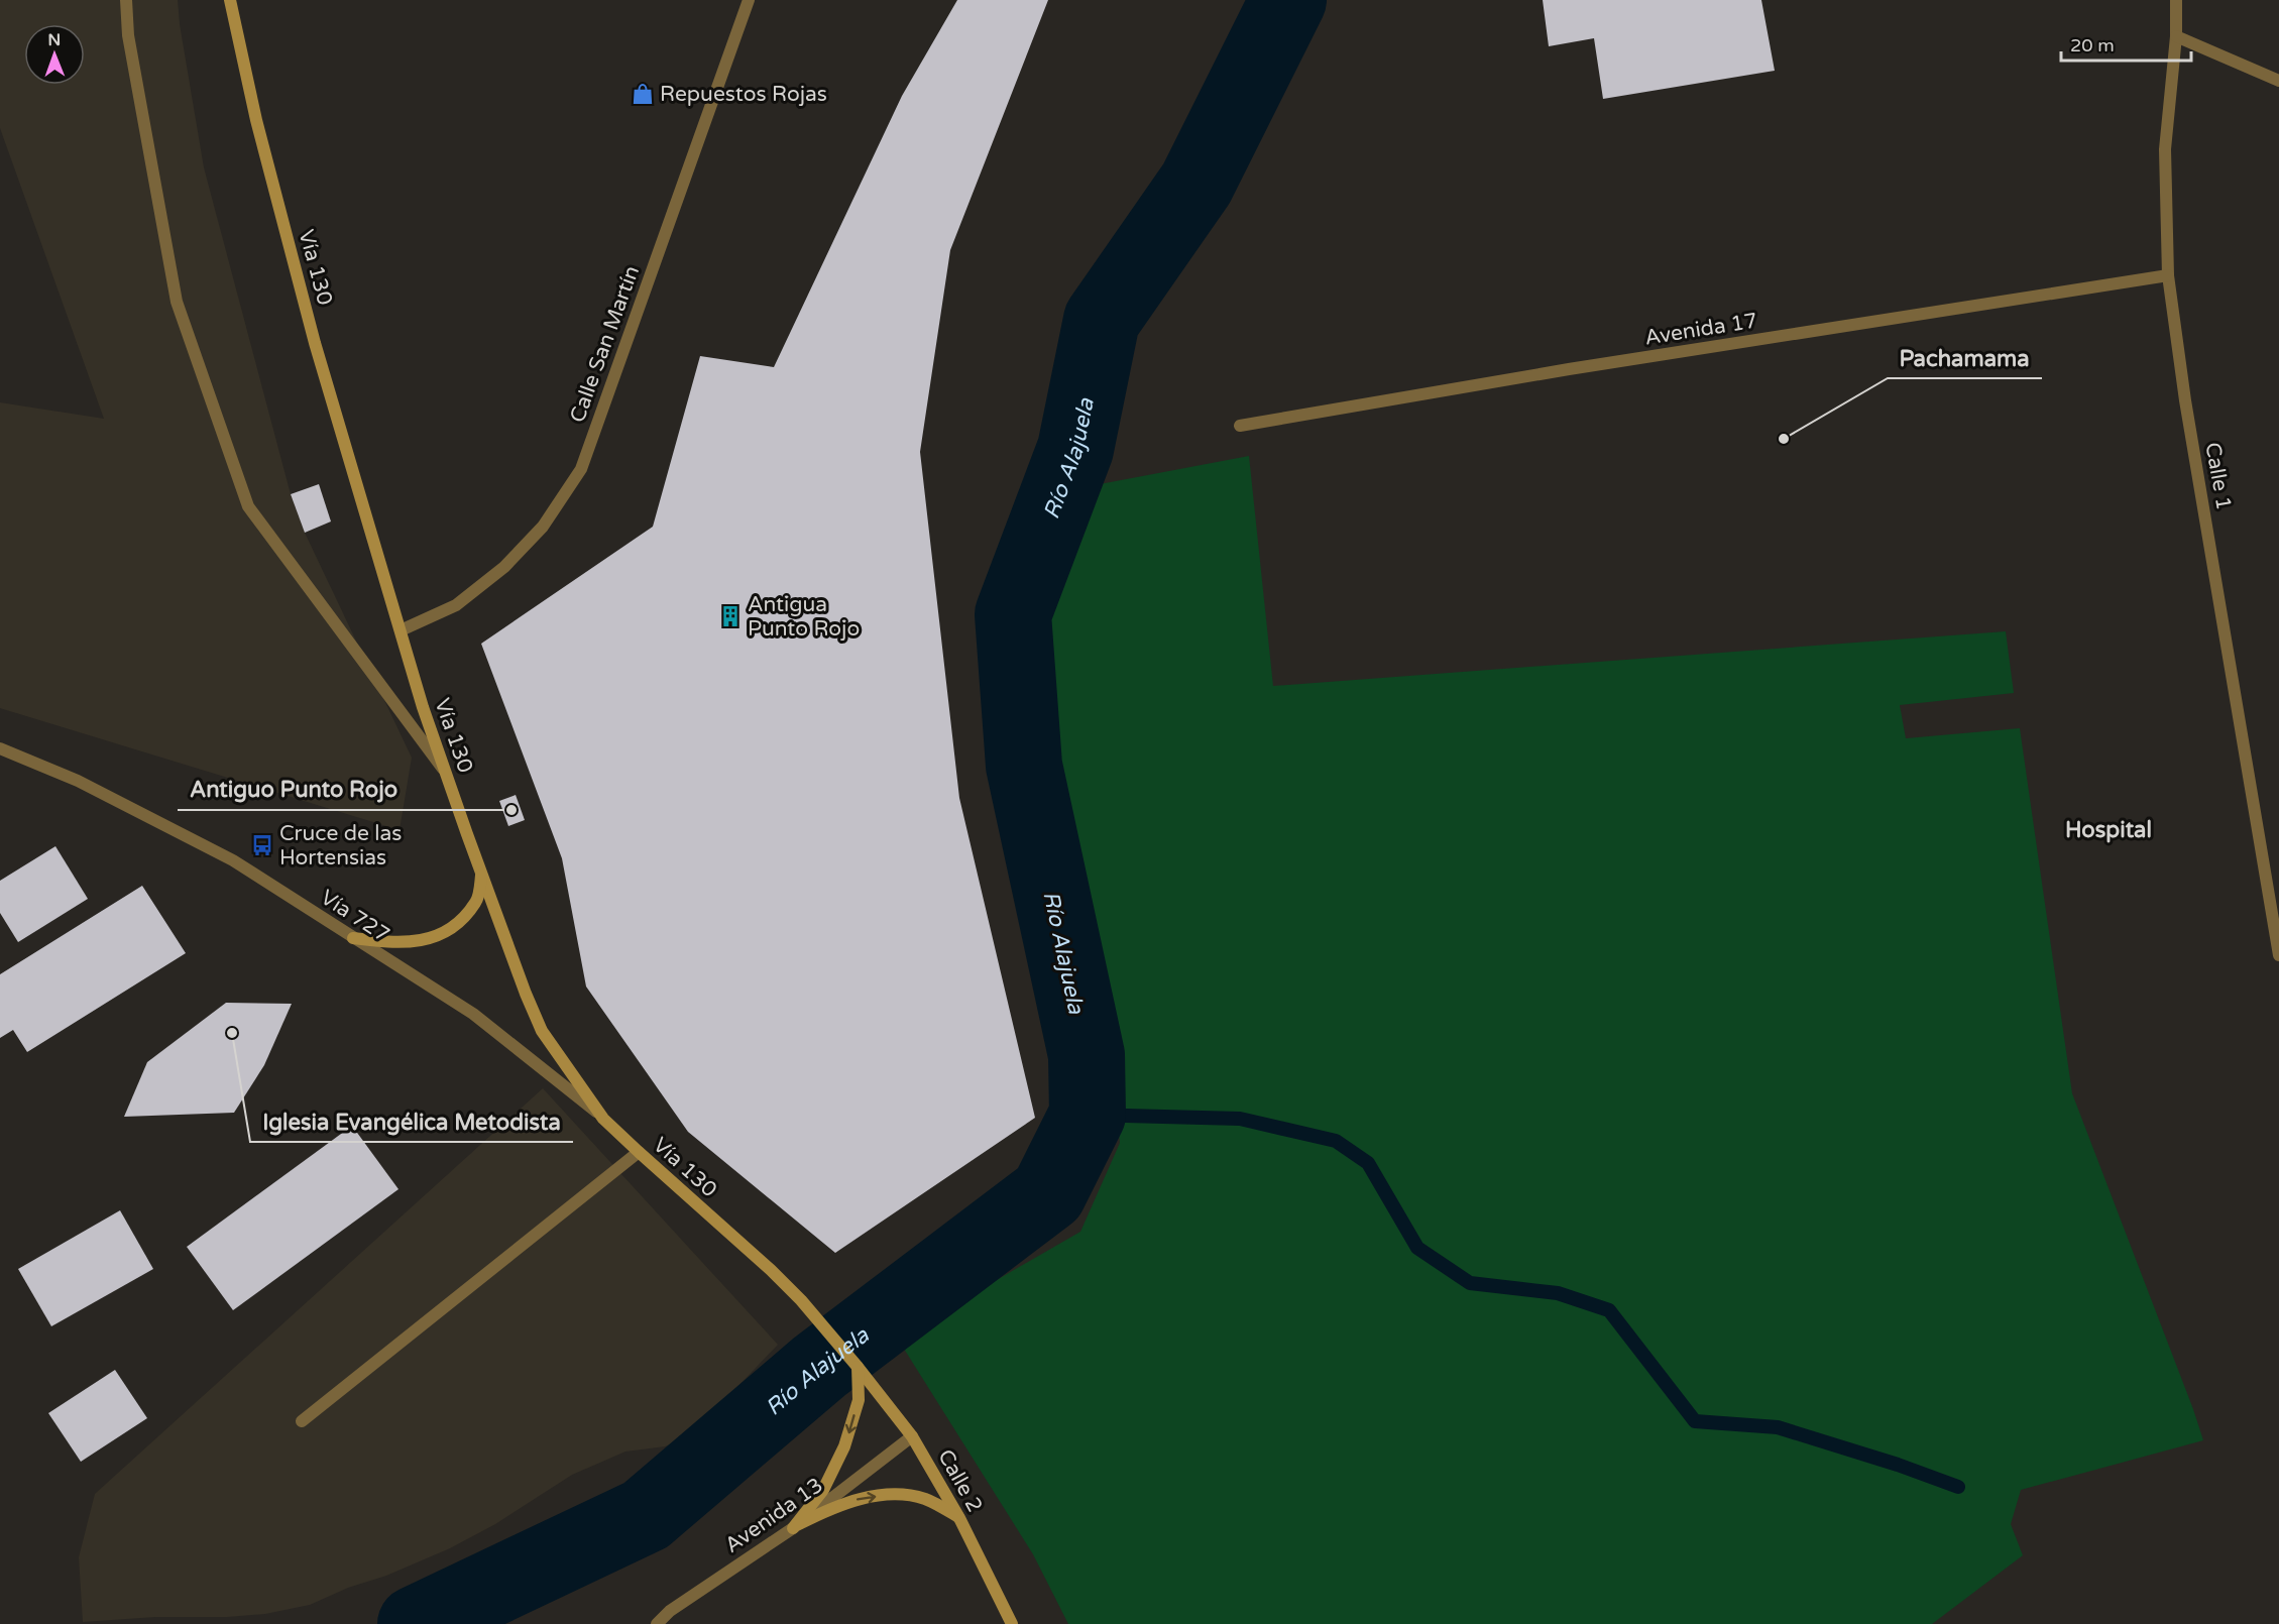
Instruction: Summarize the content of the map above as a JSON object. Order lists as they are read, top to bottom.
{
  "streets": {
    "main road": ["Vía 130", "Calle 2"],
    "street": [
      "Avenida 17",
      "Calle San Martín",
      "Calle 1",
      "Vía 727",
      "Avenida 13"
    ]
  },
  "crossings": [
    ["Vía 130", "Calle San Martín"],
    ["Vía 130", "Vía 727"],
    ["Vía 130", "Calle 2"],
    ["Avenida 17", "Calle 1"],
    ["Calle 2", "Avenida 13"]
  ],
  "districts": ["Hospital"],
  "water": ["Río Alajuela"],
  "places": {
    "shop": ["Repuestos Rojas"],
    "other": ["Pachamama", "Antiguo Punto Rojo", "Iglesia Evangélica Metodista"],
    "building": ["Antigua Punto Rojo"],
    "bus stop": ["Cruce de las Hortensias"]
  },
  "scale_bar": "20 m",
  "north": "top"
}
